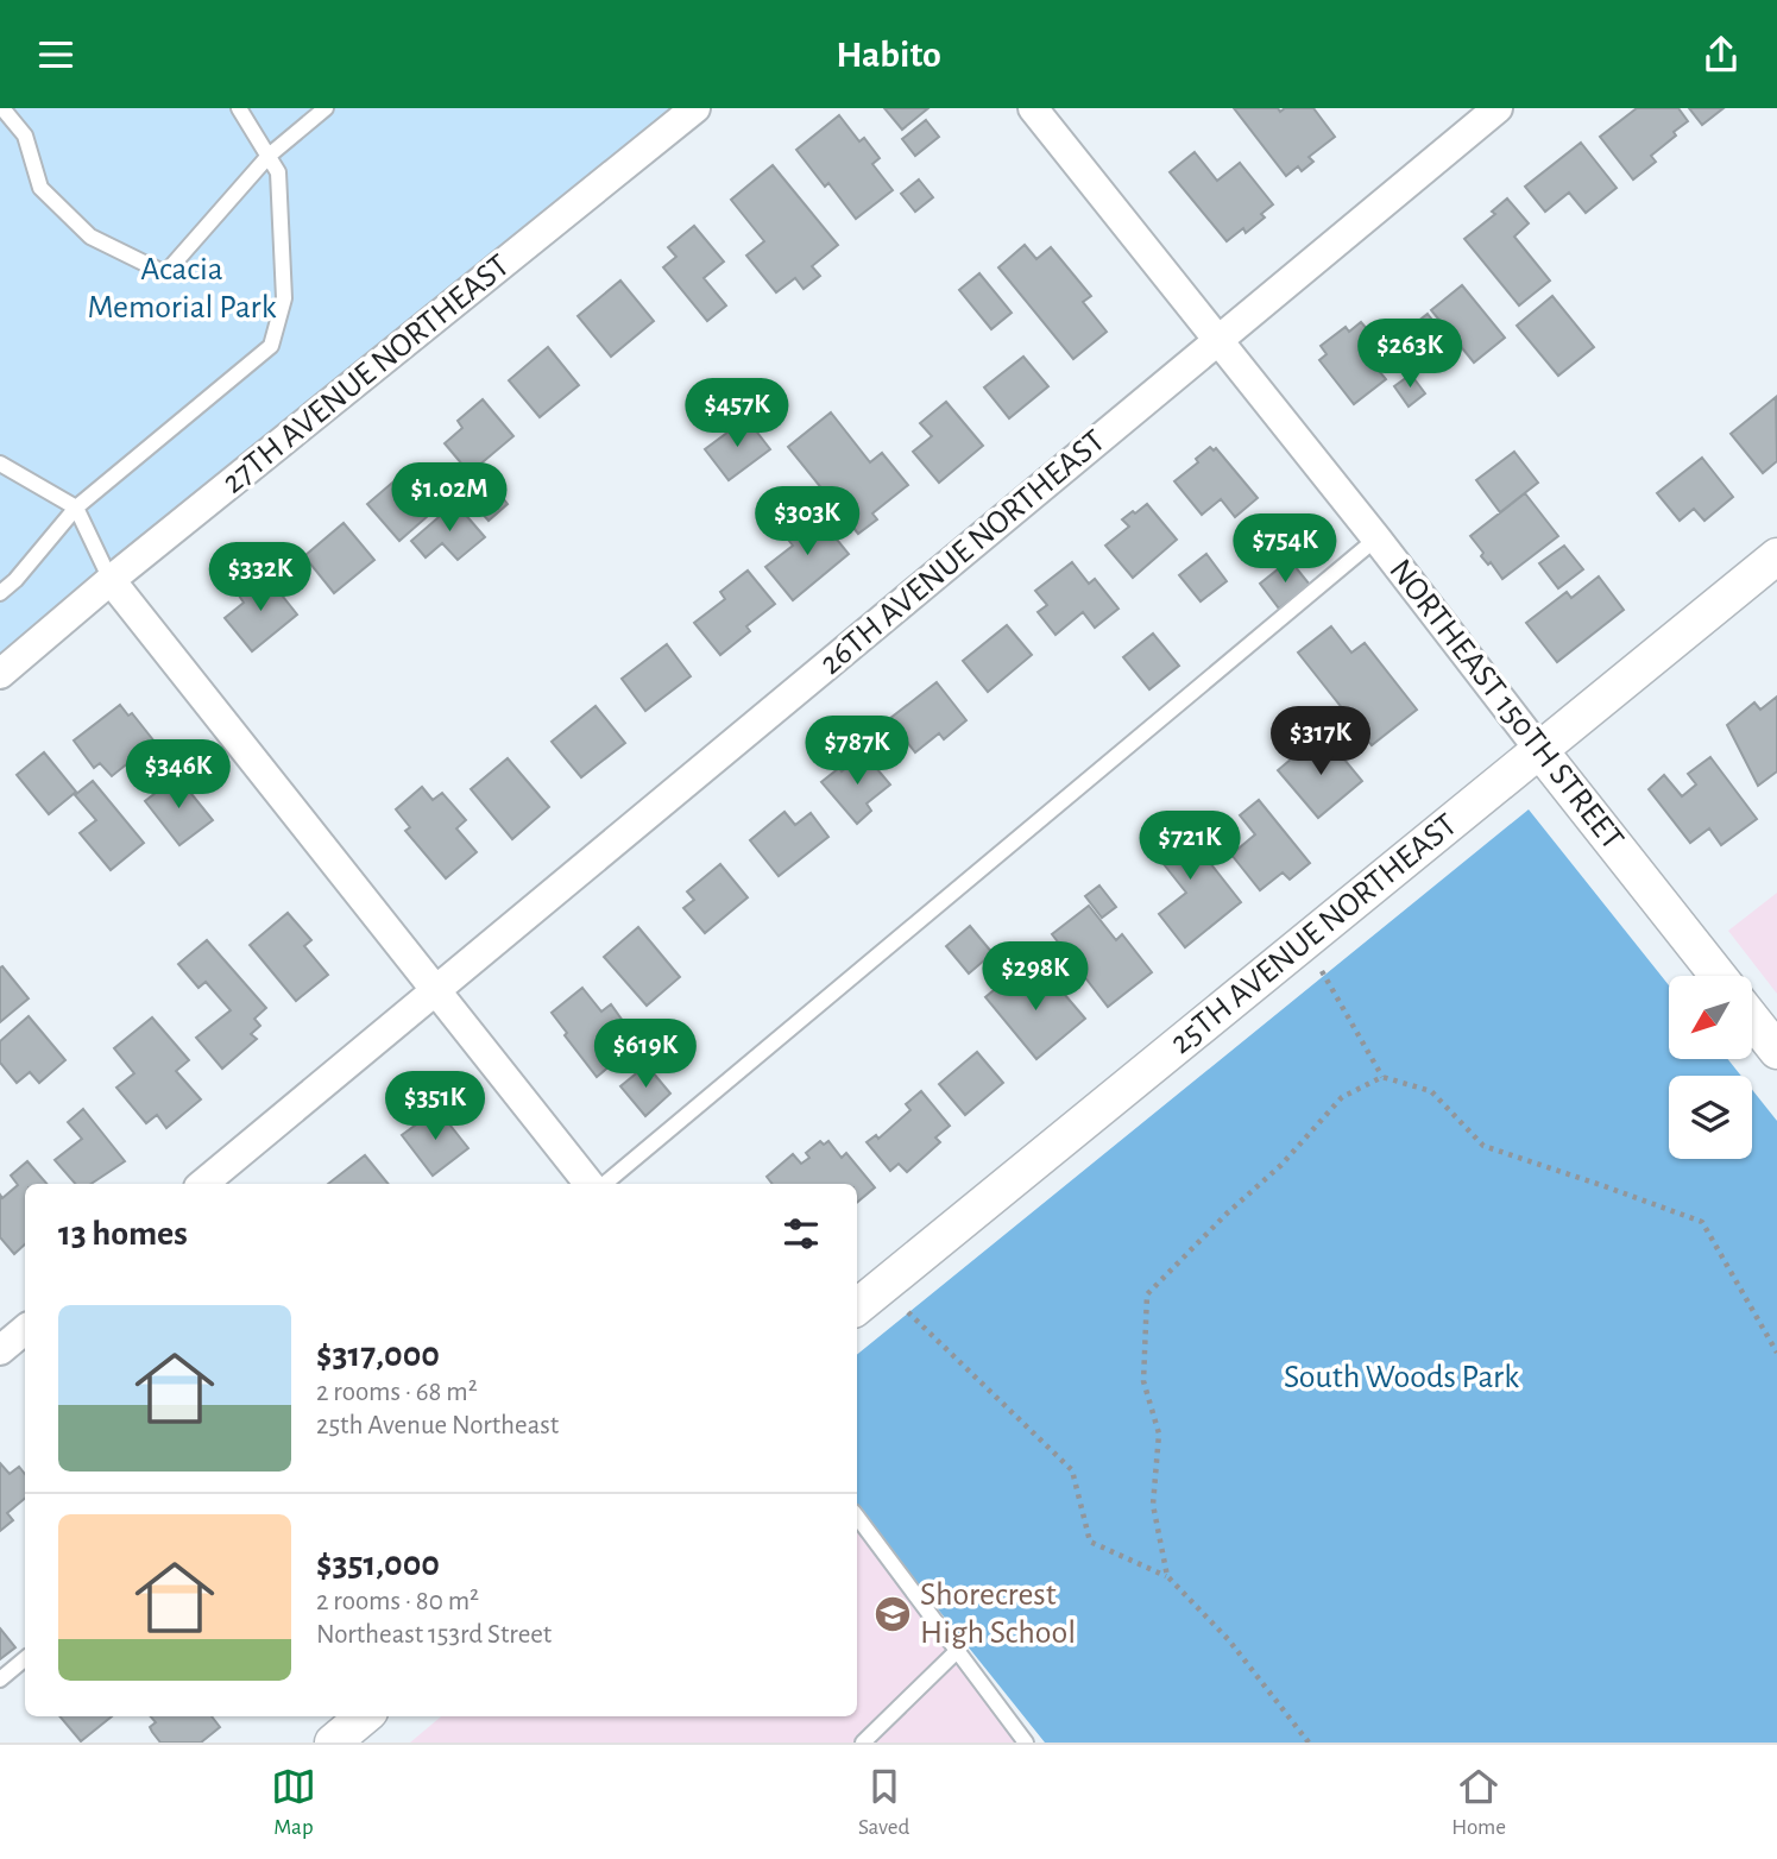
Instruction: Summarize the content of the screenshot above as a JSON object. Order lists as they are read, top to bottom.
{
  "streets": {
    "street": [
      "27TH AVENUE NORTHEAST",
      "26TH AVENUE NORTHEAST",
      "NORTHEAST 150TH STREET",
      "25TH AVENUE NORTHEAST"
    ]
  },
  "crossings": [
    ["26TH AVENUE NORTHEAST", "NORTHEAST 150TH STREET"],
    ["NORTHEAST 150TH STREET", "25TH AVENUE NORTHEAST"]
  ],
  "parks": ["Acacia Memorial Park", "South Woods Park"],
  "places": {
    "school or university": ["Shorecrest High School"]
  },
  "north": "bottom left",
  "page": {
    "header": "Habito",
    "price": [
      "$263K",
      "$457K",
      "$1.02M",
      "$303K",
      "$754K",
      "$332K",
      "$317K",
      "$787K",
      "$346K",
      "$721K",
      "$298K",
      "$619K",
      "$351K"
    ],
    "heading": "13 homes",
    "list": [
      {
        "name": "$317,000",
        "note": "2 rooms · 68 m² · 25th Avenue Northeast"
      },
      {
        "name": "$351,000",
        "note": "2 rooms · 80 m² · Northeast 153rd Street"
      }
    ],
    "tabs": ["Map", "Saved", "Home"]
  }
}
